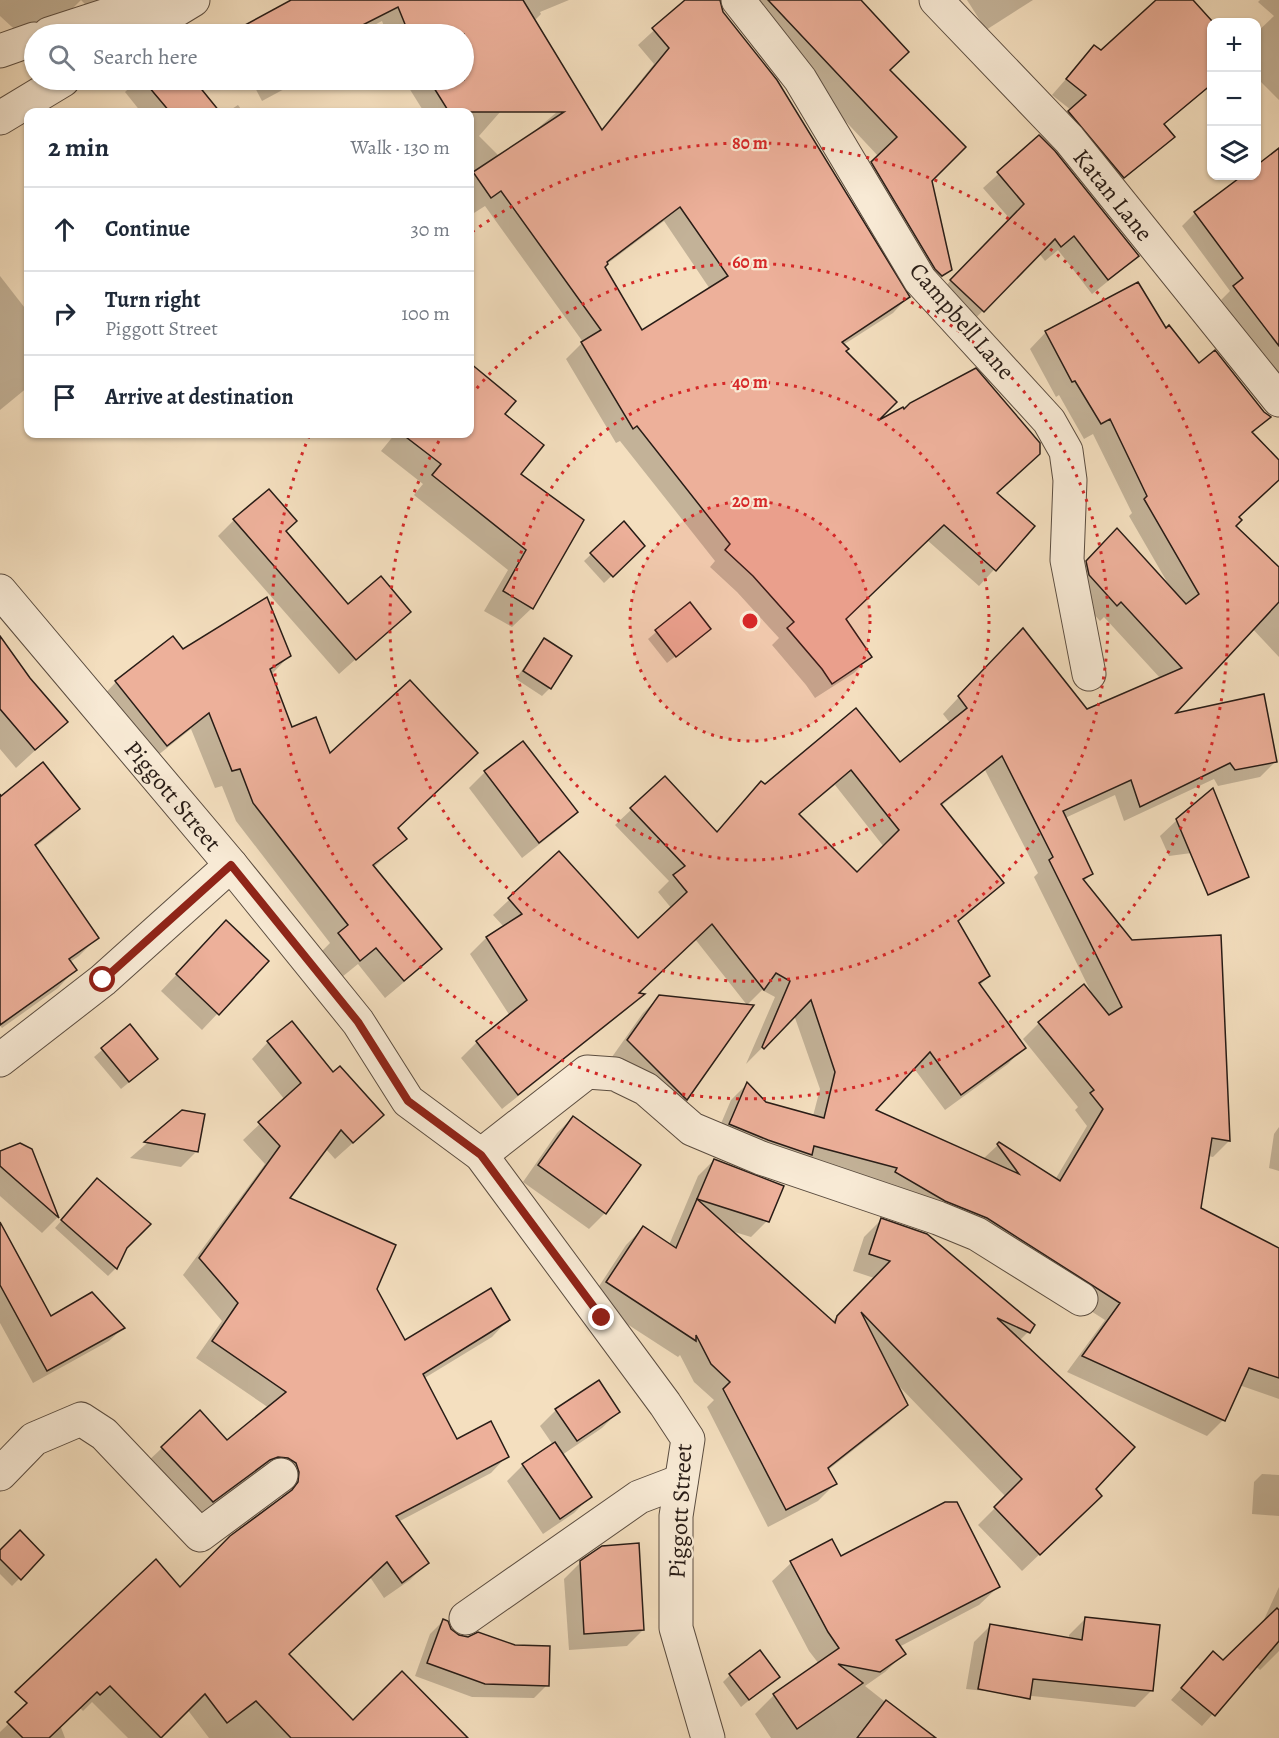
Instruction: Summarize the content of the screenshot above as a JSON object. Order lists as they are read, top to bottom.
{
  "streets": {
    "street": ["Katan Lane", "Campbell Lane", "Piggott Street"]
  },
  "page": {
    "map_buttons": ["+", "−"],
    "search": "Search here",
    "heading": ["2 min", "Walk · 130 m"],
    "list": [
      ["Continue", "30 m"],
      ["Turn right", "Piggott Street", "100 m"],
      "Arrive at destination"
    ]
  },
  "rings": [
    "80 m",
    "60 m",
    "40 m",
    "20 m"
  ]
}
